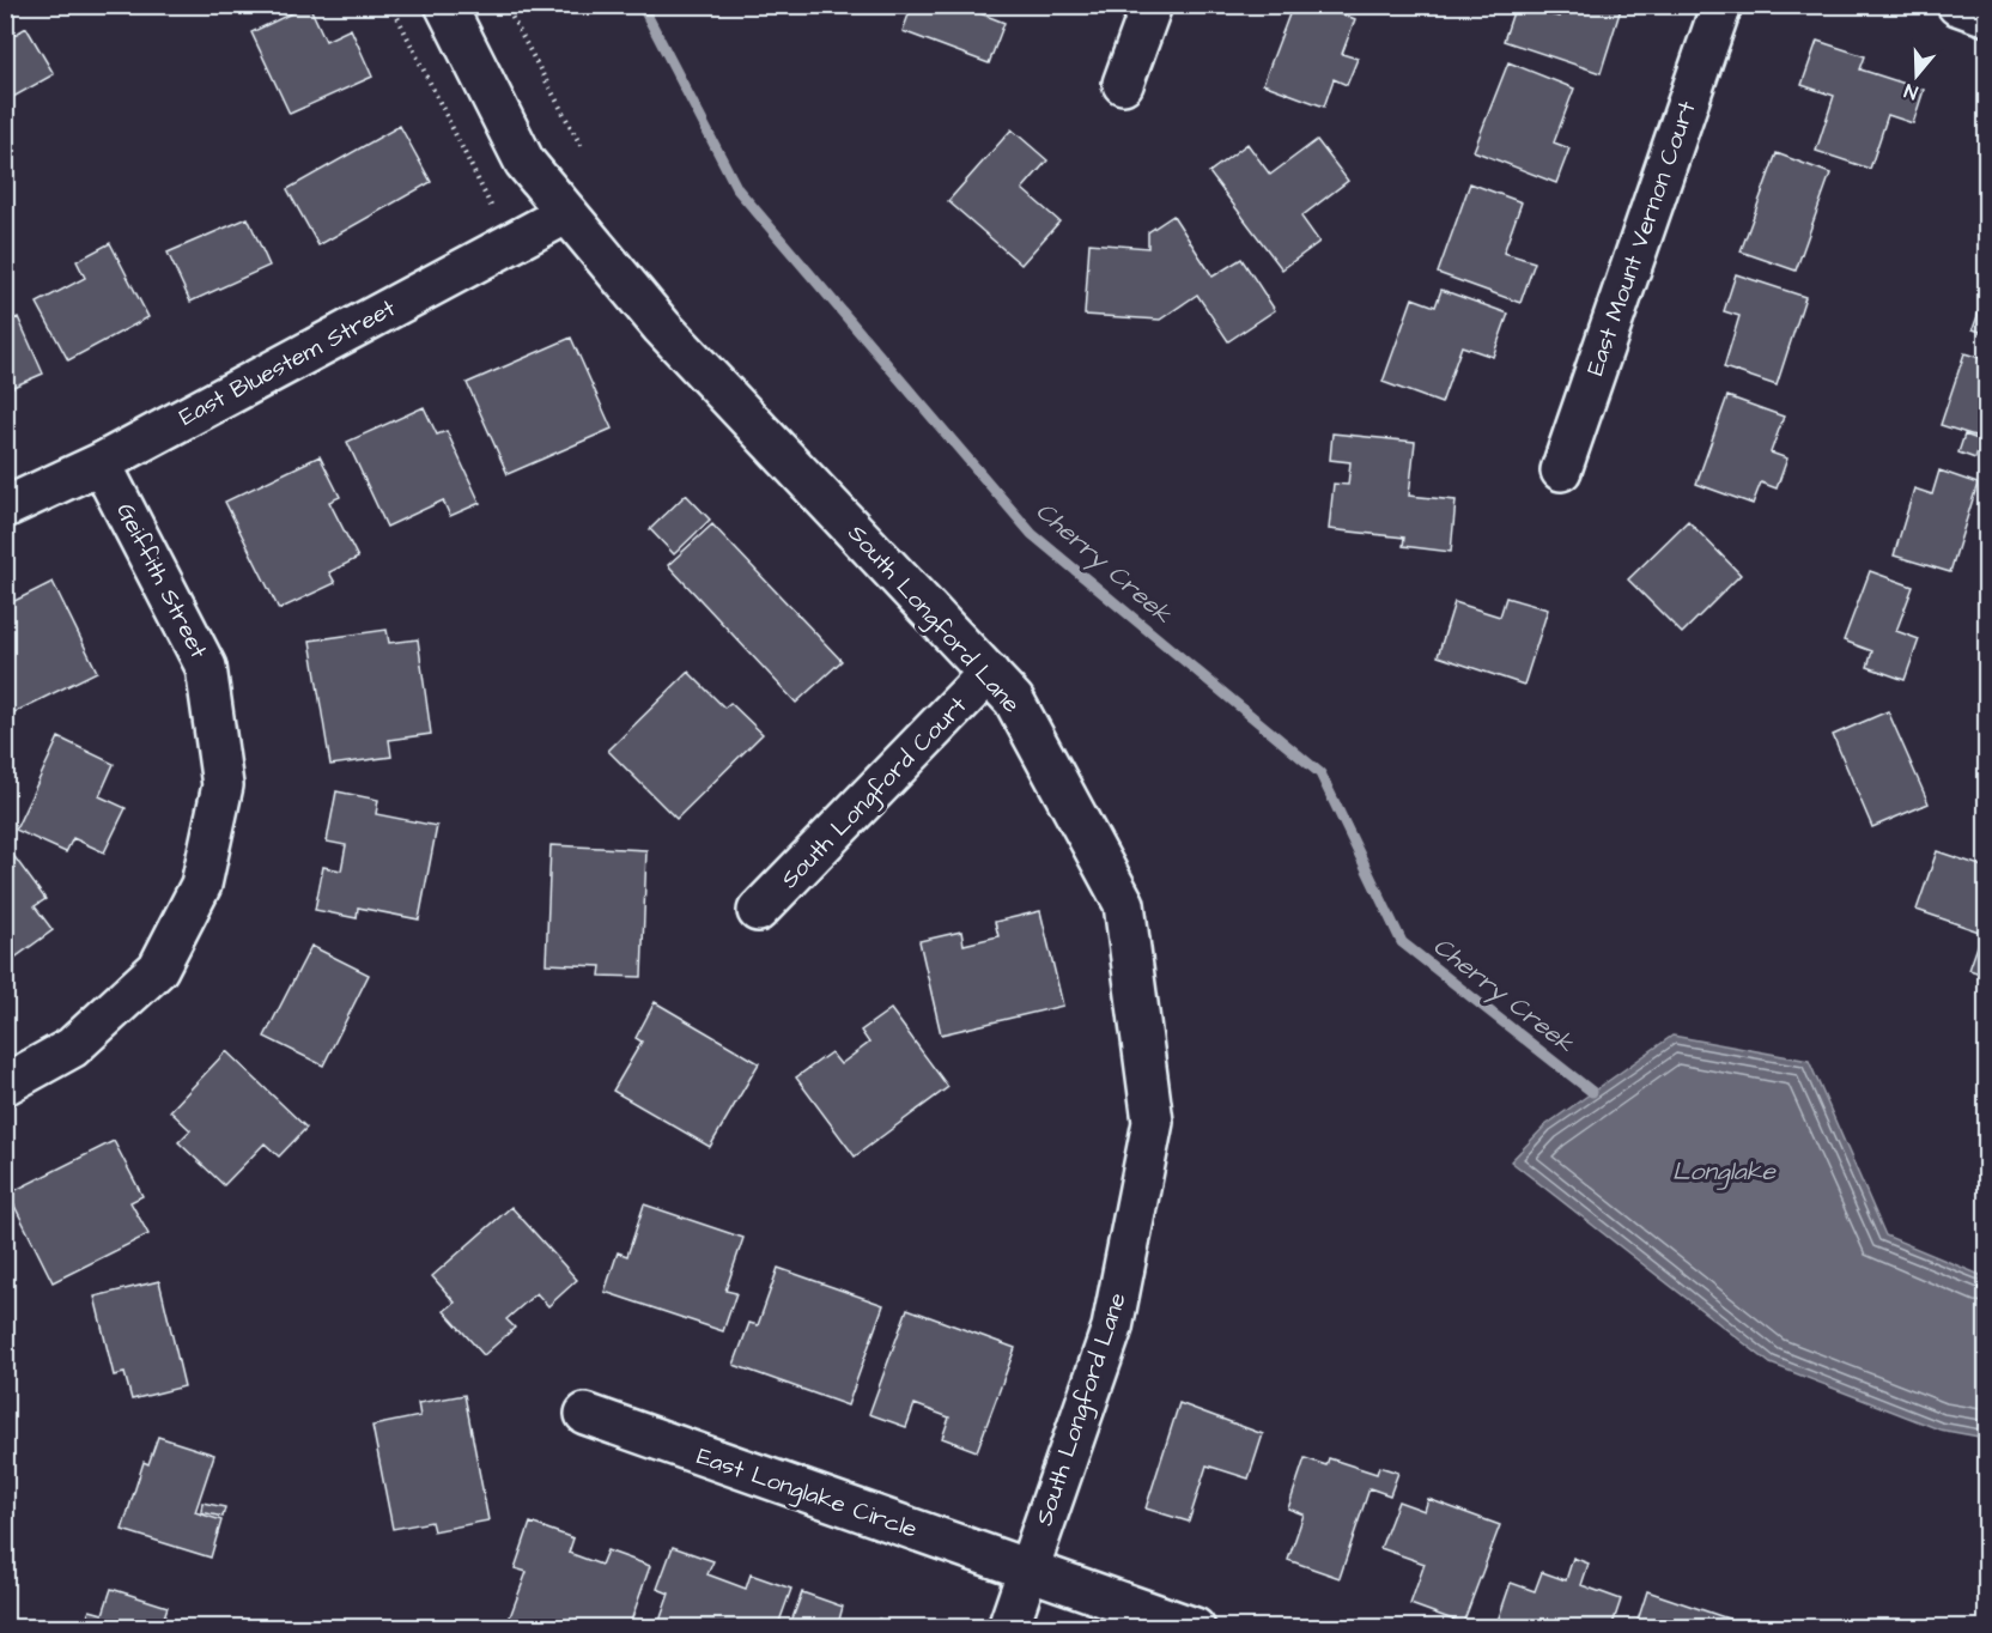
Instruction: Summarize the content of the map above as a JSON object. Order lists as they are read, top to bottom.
{
  "streets": {
    "street": [
      "East Mount Vernon Court",
      "East Bluestem Street",
      "Geiffith Street",
      "South Longford Lane",
      "South Longford Court",
      "East Longlake Circle"
    ]
  },
  "crossings": [
    ["East Bluestem Street", "Geiffith Street"],
    ["East Bluestem Street", "South Longford Lane"],
    ["South Longford Lane", "South Longford Court"],
    ["South Longford Lane", "East Longlake Circle"]
  ],
  "water": ["Cherry Creek", "Longlake"],
  "north": "bottom"
}
